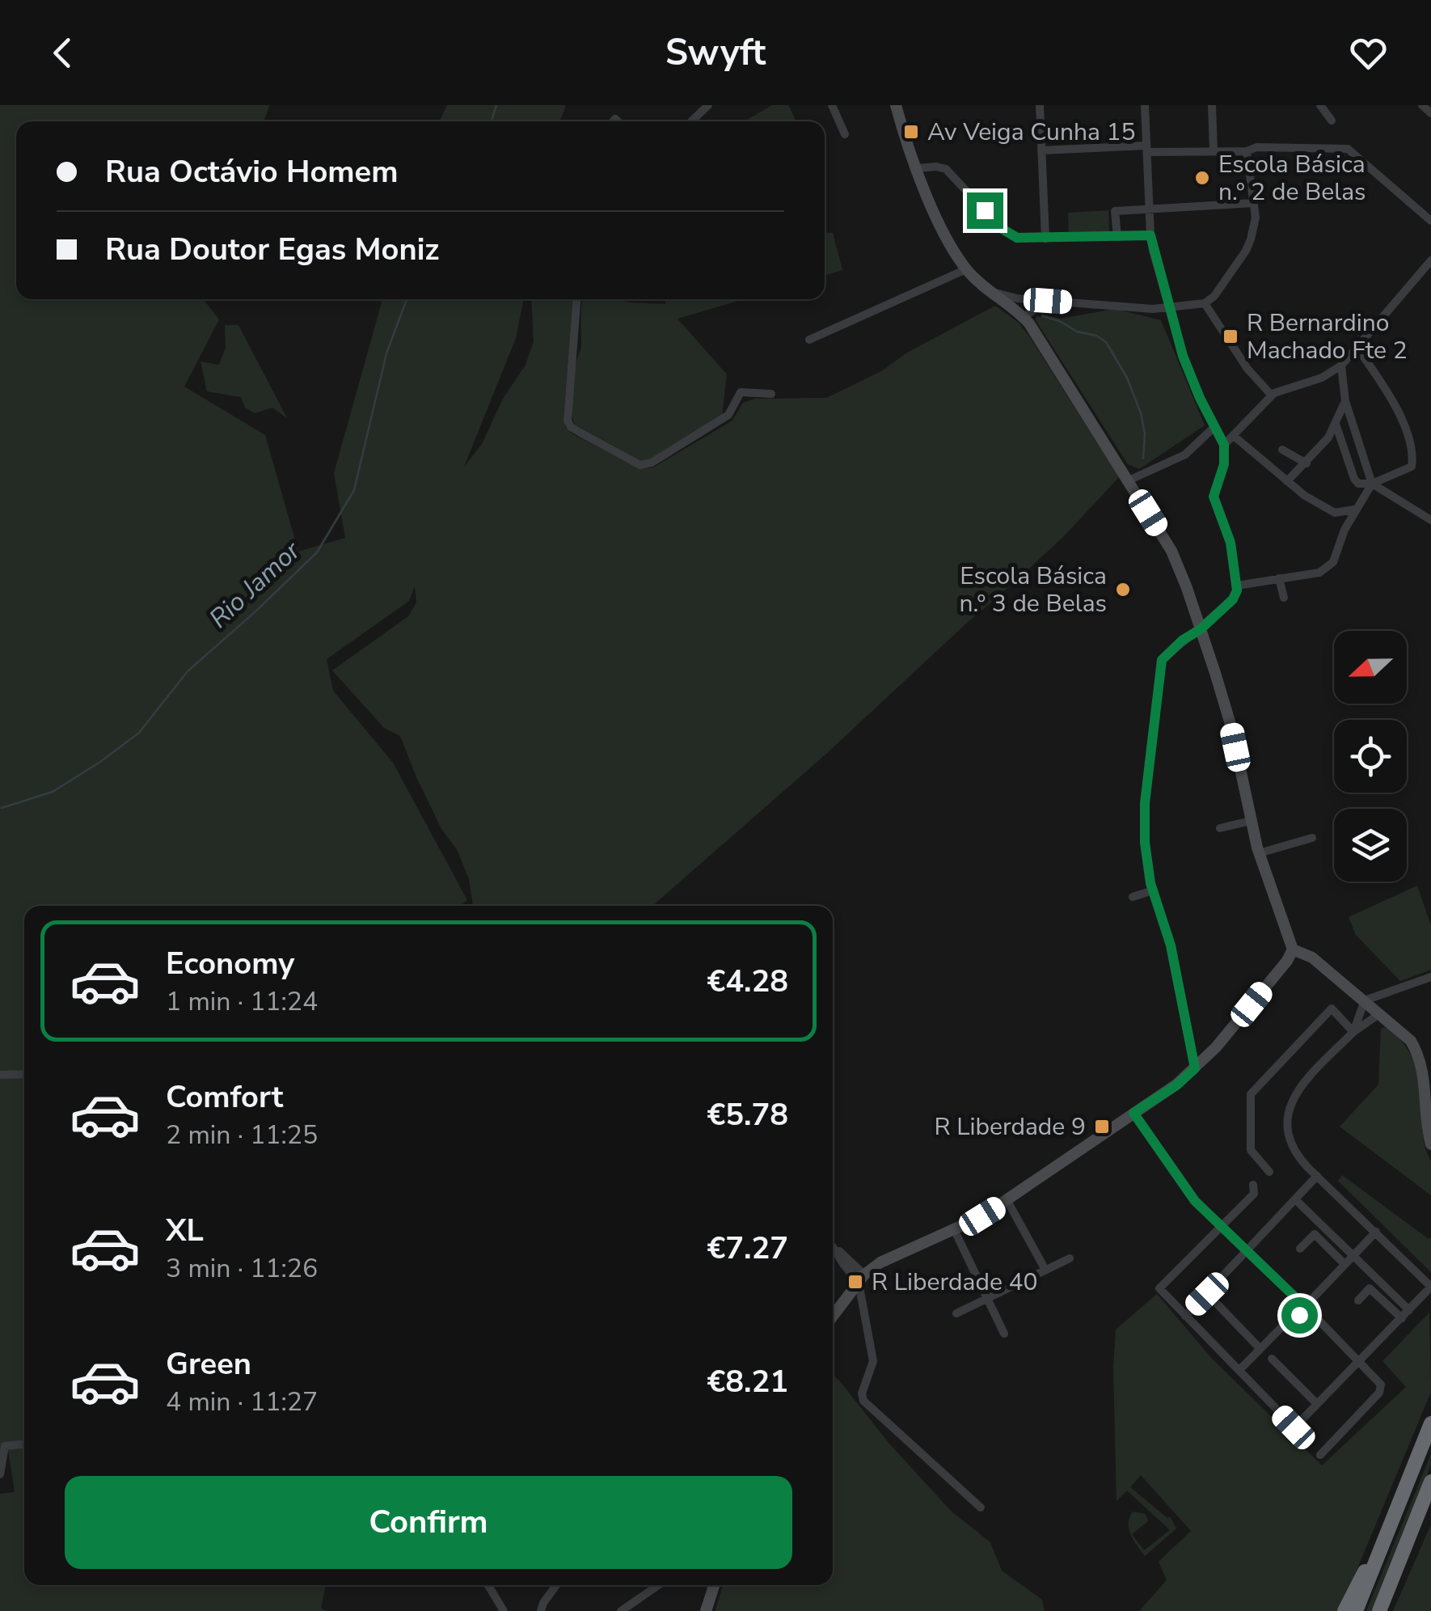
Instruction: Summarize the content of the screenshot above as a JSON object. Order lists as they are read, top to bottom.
{
  "water": ["Rio Jamor"],
  "places": {
    "transit": [
      "Av Veiga Cunha 15",
      "R Bernardino Machado Fte 2",
      "R Liberdade 9",
      "R Liberdade 40"
    ],
    "other": ["Escola Básica n.º 2 de Belas", "Escola Básica n.º 3 de Belas"]
  },
  "north": "left",
  "page": {
    "header": "Swyft",
    "banner": ["Rua Octávio Homem", "Rua Doutor Egas Moniz"],
    "list": [
      {
        "name": "Economy",
        "note": "1 min · 11:24",
        "value": "€4.28"
      },
      {
        "name": "Comfort",
        "note": "2 min · 11:25",
        "value": "€5.78"
      },
      {
        "name": "XL",
        "note": "3 min · 11:26",
        "value": "€7.27"
      },
      {
        "name": "Green",
        "note": "4 min · 11:27",
        "value": "€8.21"
      }
    ],
    "buttons": "Confirm"
  }
}
